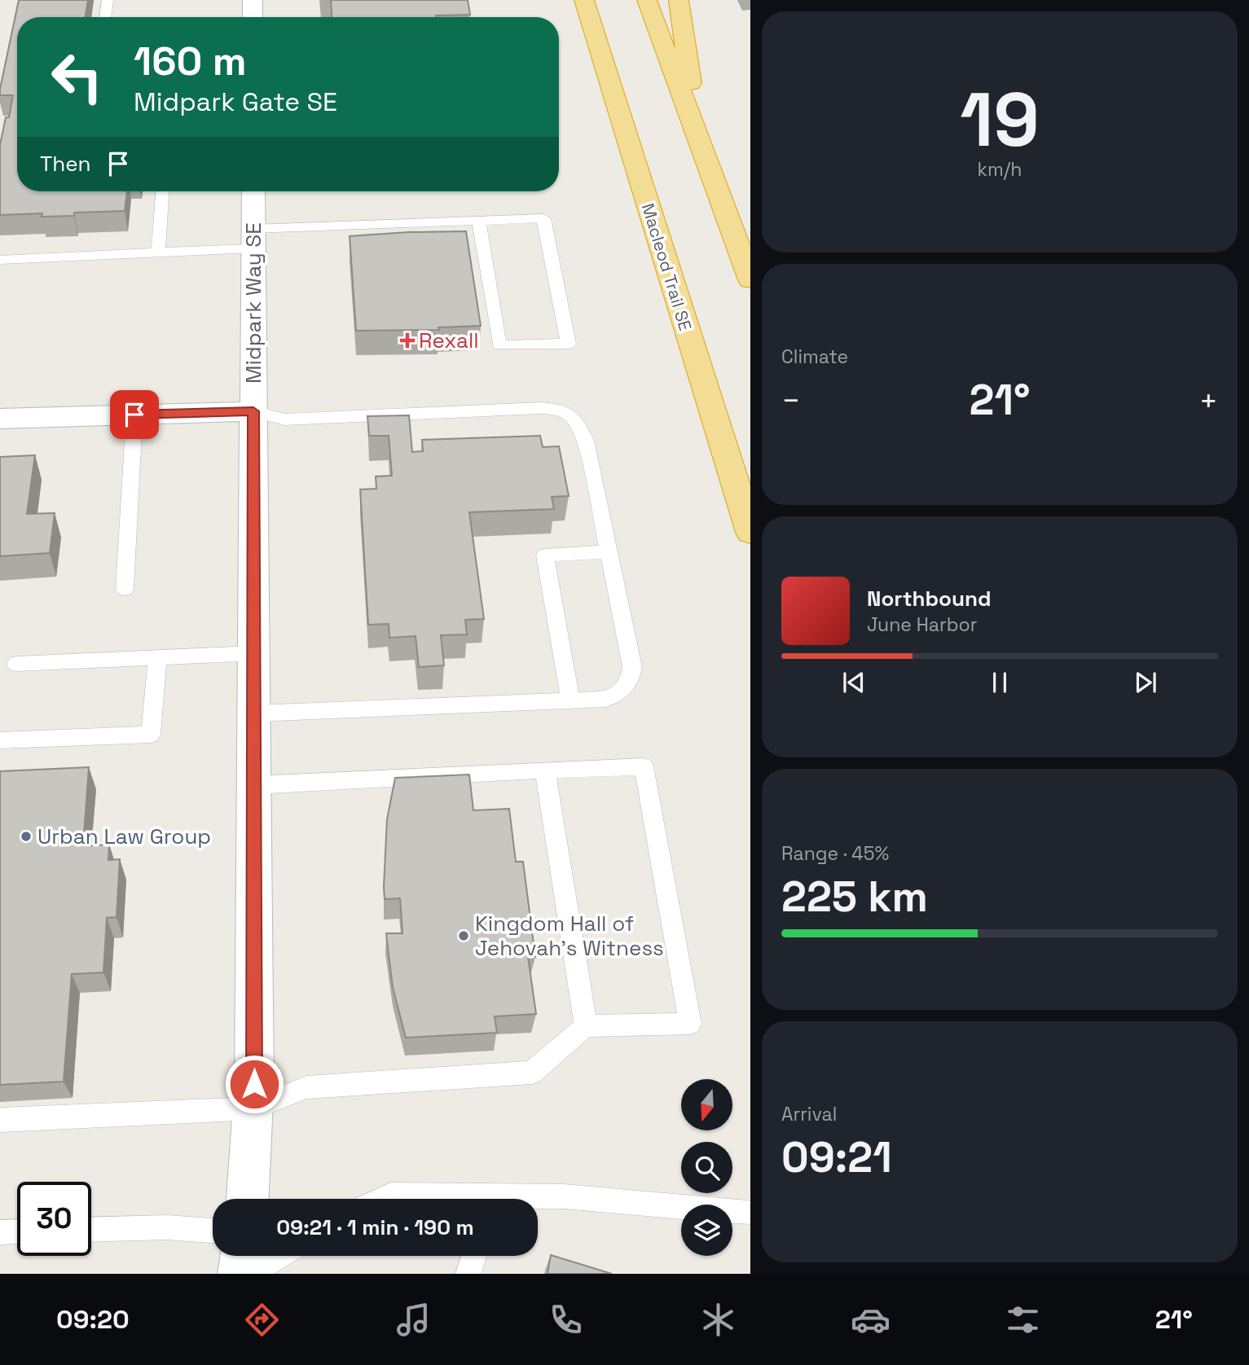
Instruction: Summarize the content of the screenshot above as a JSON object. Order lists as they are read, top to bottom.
{
  "streets": {
    "highway": ["Macleod Trail SE"],
    "street": ["Midpark Way SE"]
  },
  "places": {
    "health": ["Rexall"],
    "other": ["Urban Law Group", "Kingdom Hall of Jehovah's Witness"]
  },
  "north": "bottom",
  "page": {
    "tile": [
      ["19", "km/h"],
      "Climate",
      ["Range · 45%", "225 km"],
      ["Arrival", "09:21"]
    ],
    "turn": ["160 m", "Midpark Gate SE"],
    "then": "Then",
    "heat": ["−", "21°", "+"],
    "song": ["Northbound", "June Harbor"],
    "limit": "30",
    "trip": "09:21 · 1 min · 190 m",
    "tabs": ["09:20", "21°"]
  }
}
